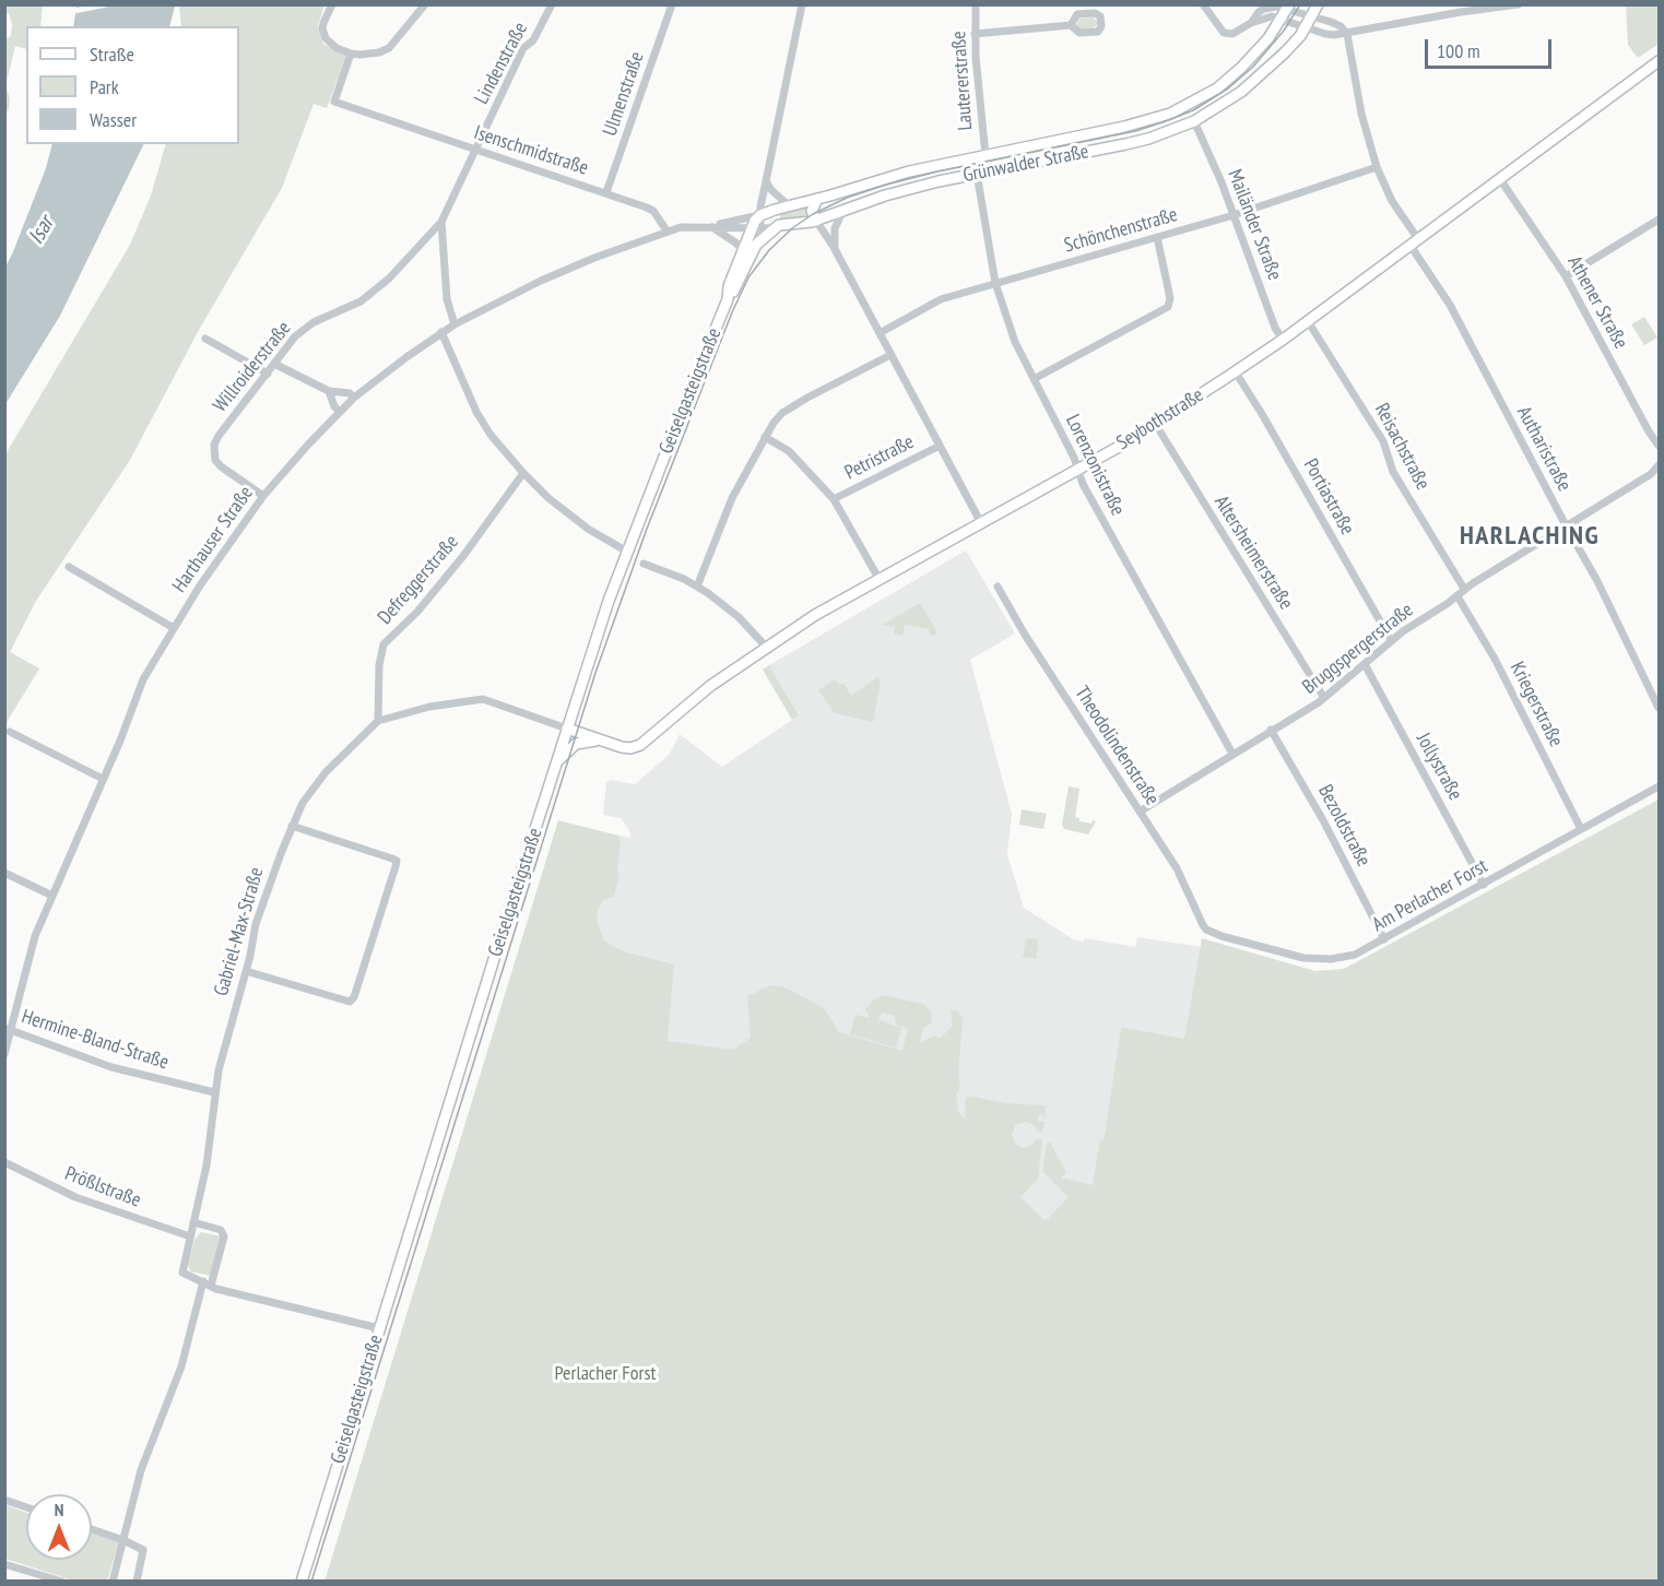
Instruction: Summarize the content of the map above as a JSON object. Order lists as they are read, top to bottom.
{
  "streets": {
    "main road": ["Grünwalder Straße", "Geiselgasteigstraße", "Seybothstraße"],
    "street": [
      "Lindenstraße",
      "Lautererstraße",
      "Ulmenstraße",
      "Isenschmidstraße",
      "Mailänder Straße",
      "Schönchenstraße",
      "Athener Straße",
      "Willroiderstraße",
      "Reisachstraße",
      "Autharistraße",
      "Petristraße",
      "Lorenzonistraße",
      "Portiastraße",
      "Harthauser Straße",
      "Altersheimerstraße",
      "Defreggerstraße",
      "Bruggspergerstraße",
      "Kriegerstraße",
      "Theodolindenstraße",
      "Jollystraße",
      "Bezoldstraße",
      "Am Perlacher Forst",
      "Gabriel-Max-Straße",
      "Hermine-Bland-Straße",
      "Prößlstraße"
    ]
  },
  "crossings": [
    ["Lindenstraße", "Isenschmidstraße"],
    ["Lindenstraße", "Willroiderstraße"],
    ["Lautererstraße", "Grünwalder Straße"],
    ["Ulmenstraße", "Isenschmidstraße"],
    ["Isenschmidstraße", "Harthauser Straße"],
    ["Grünwalder Straße", "Mailänder Straße"],
    ["Grünwalder Straße", "Geiselgasteigstraße"],
    ["Grünwalder Straße", "Lorenzonistraße"],
    ["Mailänder Straße", "Schönchenstraße"],
    ["Mailänder Straße", "Seybothstraße"],
    ["Schönchenstraße", "Autharistraße"],
    ["Schönchenstraße", "Lorenzonistraße"],
    ["Athener Straße", "Seybothstraße"],
    ["Willroiderstraße", "Harthauser Straße"],
    ["Geiselgasteigstraße", "Seybothstraße"],
    ["Geiselgasteigstraße", "Gabriel-Max-Straße"],
    ["Seybothstraße", "Reisachstraße"],
    ["Seybothstraße", "Autharistraße"],
    ["Seybothstraße", "Lorenzonistraße"],
    ["Seybothstraße", "Portiastraße"],
    ["Seybothstraße", "Altersheimerstraße"],
    ["Seybothstraße", "Gabriel-Max-Straße"],
    ["Reisachstraße", "Bruggspergerstraße"],
    ["Autharistraße", "Bruggspergerstraße"],
    ["Lorenzonistraße", "Bruggspergerstraße"],
    ["Portiastraße", "Bruggspergerstraße"],
    ["Harthauser Straße", "Hermine-Bland-Straße"],
    ["Altersheimerstraße", "Bruggspergerstraße"],
    ["Defreggerstraße", "Gabriel-Max-Straße"],
    ["Bruggspergerstraße", "Kriegerstraße"],
    ["Bruggspergerstraße", "Theodolindenstraße"],
    ["Bruggspergerstraße", "Jollystraße"],
    ["Bruggspergerstraße", "Bezoldstraße"],
    ["Kriegerstraße", "Am Perlacher Forst"],
    ["Theodolindenstraße", "Am Perlacher Forst"],
    ["Jollystraße", "Am Perlacher Forst"],
    ["Bezoldstraße", "Am Perlacher Forst"],
    ["Gabriel-Max-Straße", "Hermine-Bland-Straße"],
    ["Gabriel-Max-Straße", "Prößlstraße"]
  ],
  "districts": ["HARLACHING"],
  "water": ["Isar"],
  "parks": ["Perlacher Forst"],
  "legend": ["Straße", "Park", "Wasser"],
  "scale_bar": "100 m",
  "north": "top"
}
